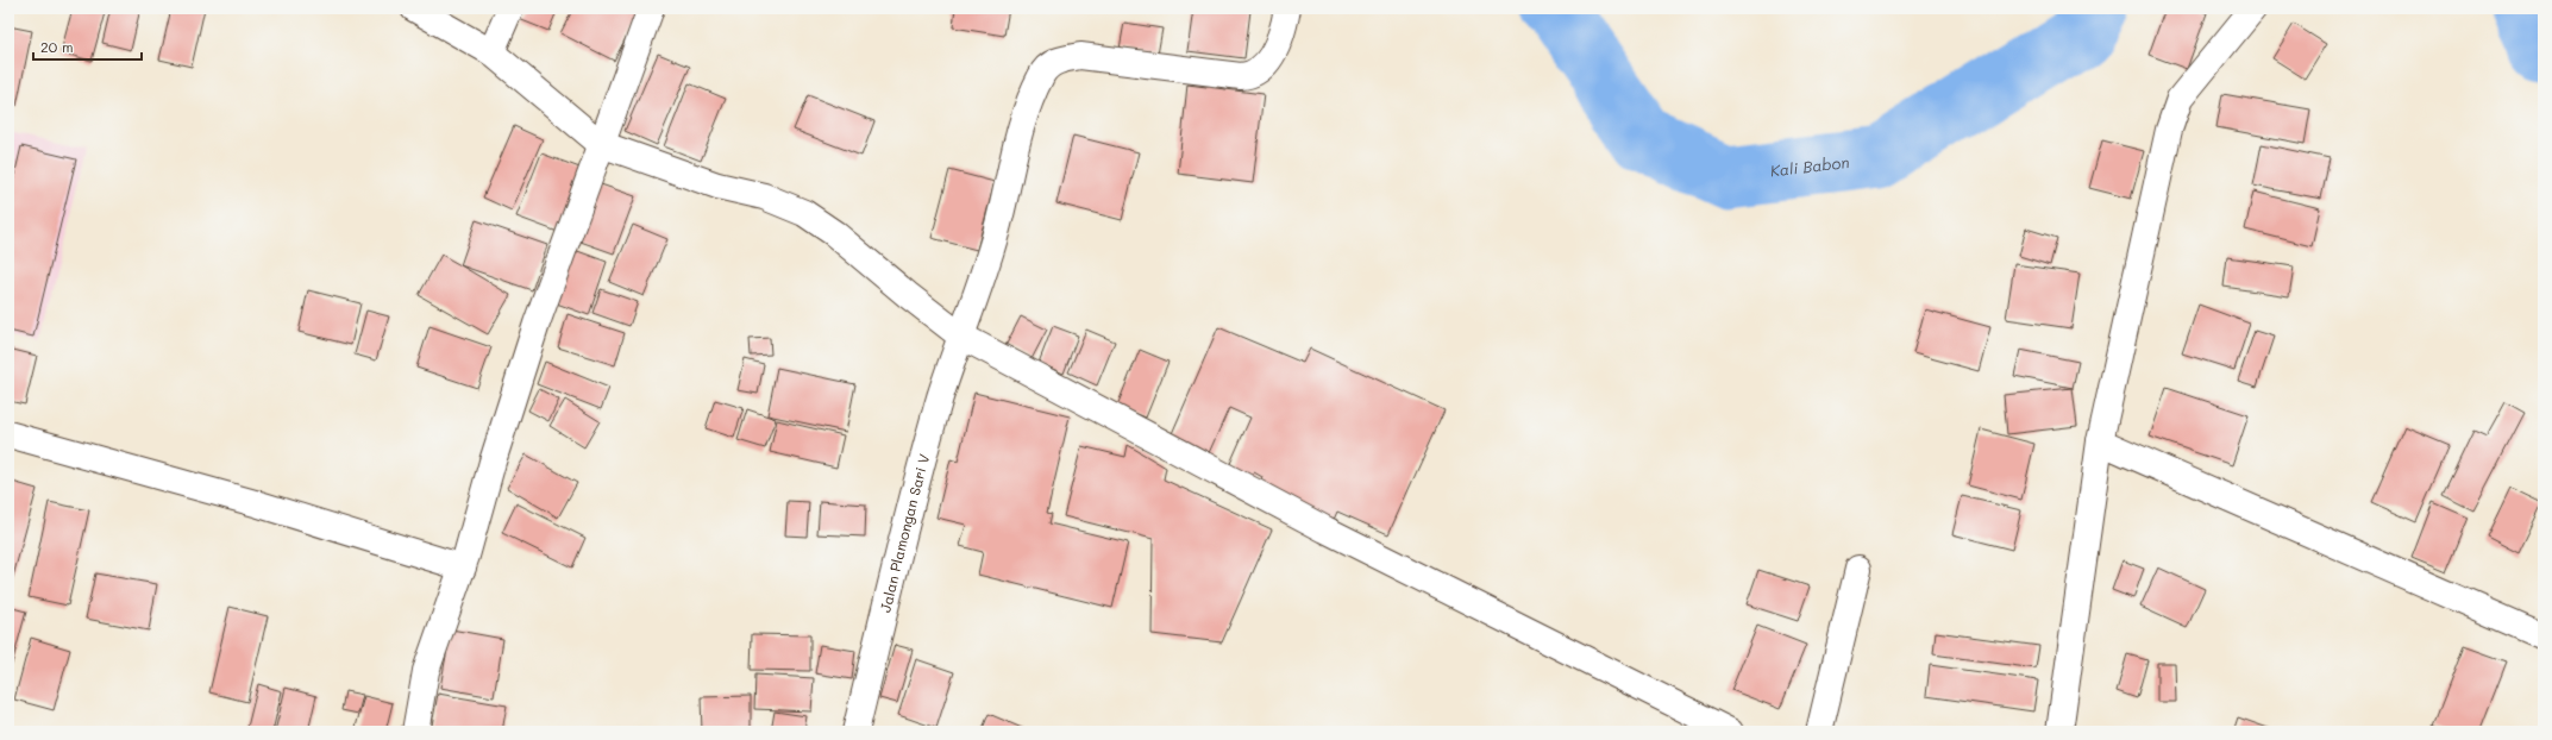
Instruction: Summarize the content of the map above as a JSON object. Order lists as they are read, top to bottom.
{
  "streets": {
    "street": ["Jalan Plamongan Sari V"]
  },
  "water": ["Kali Babon"],
  "scale_bar": "20 m"
}
